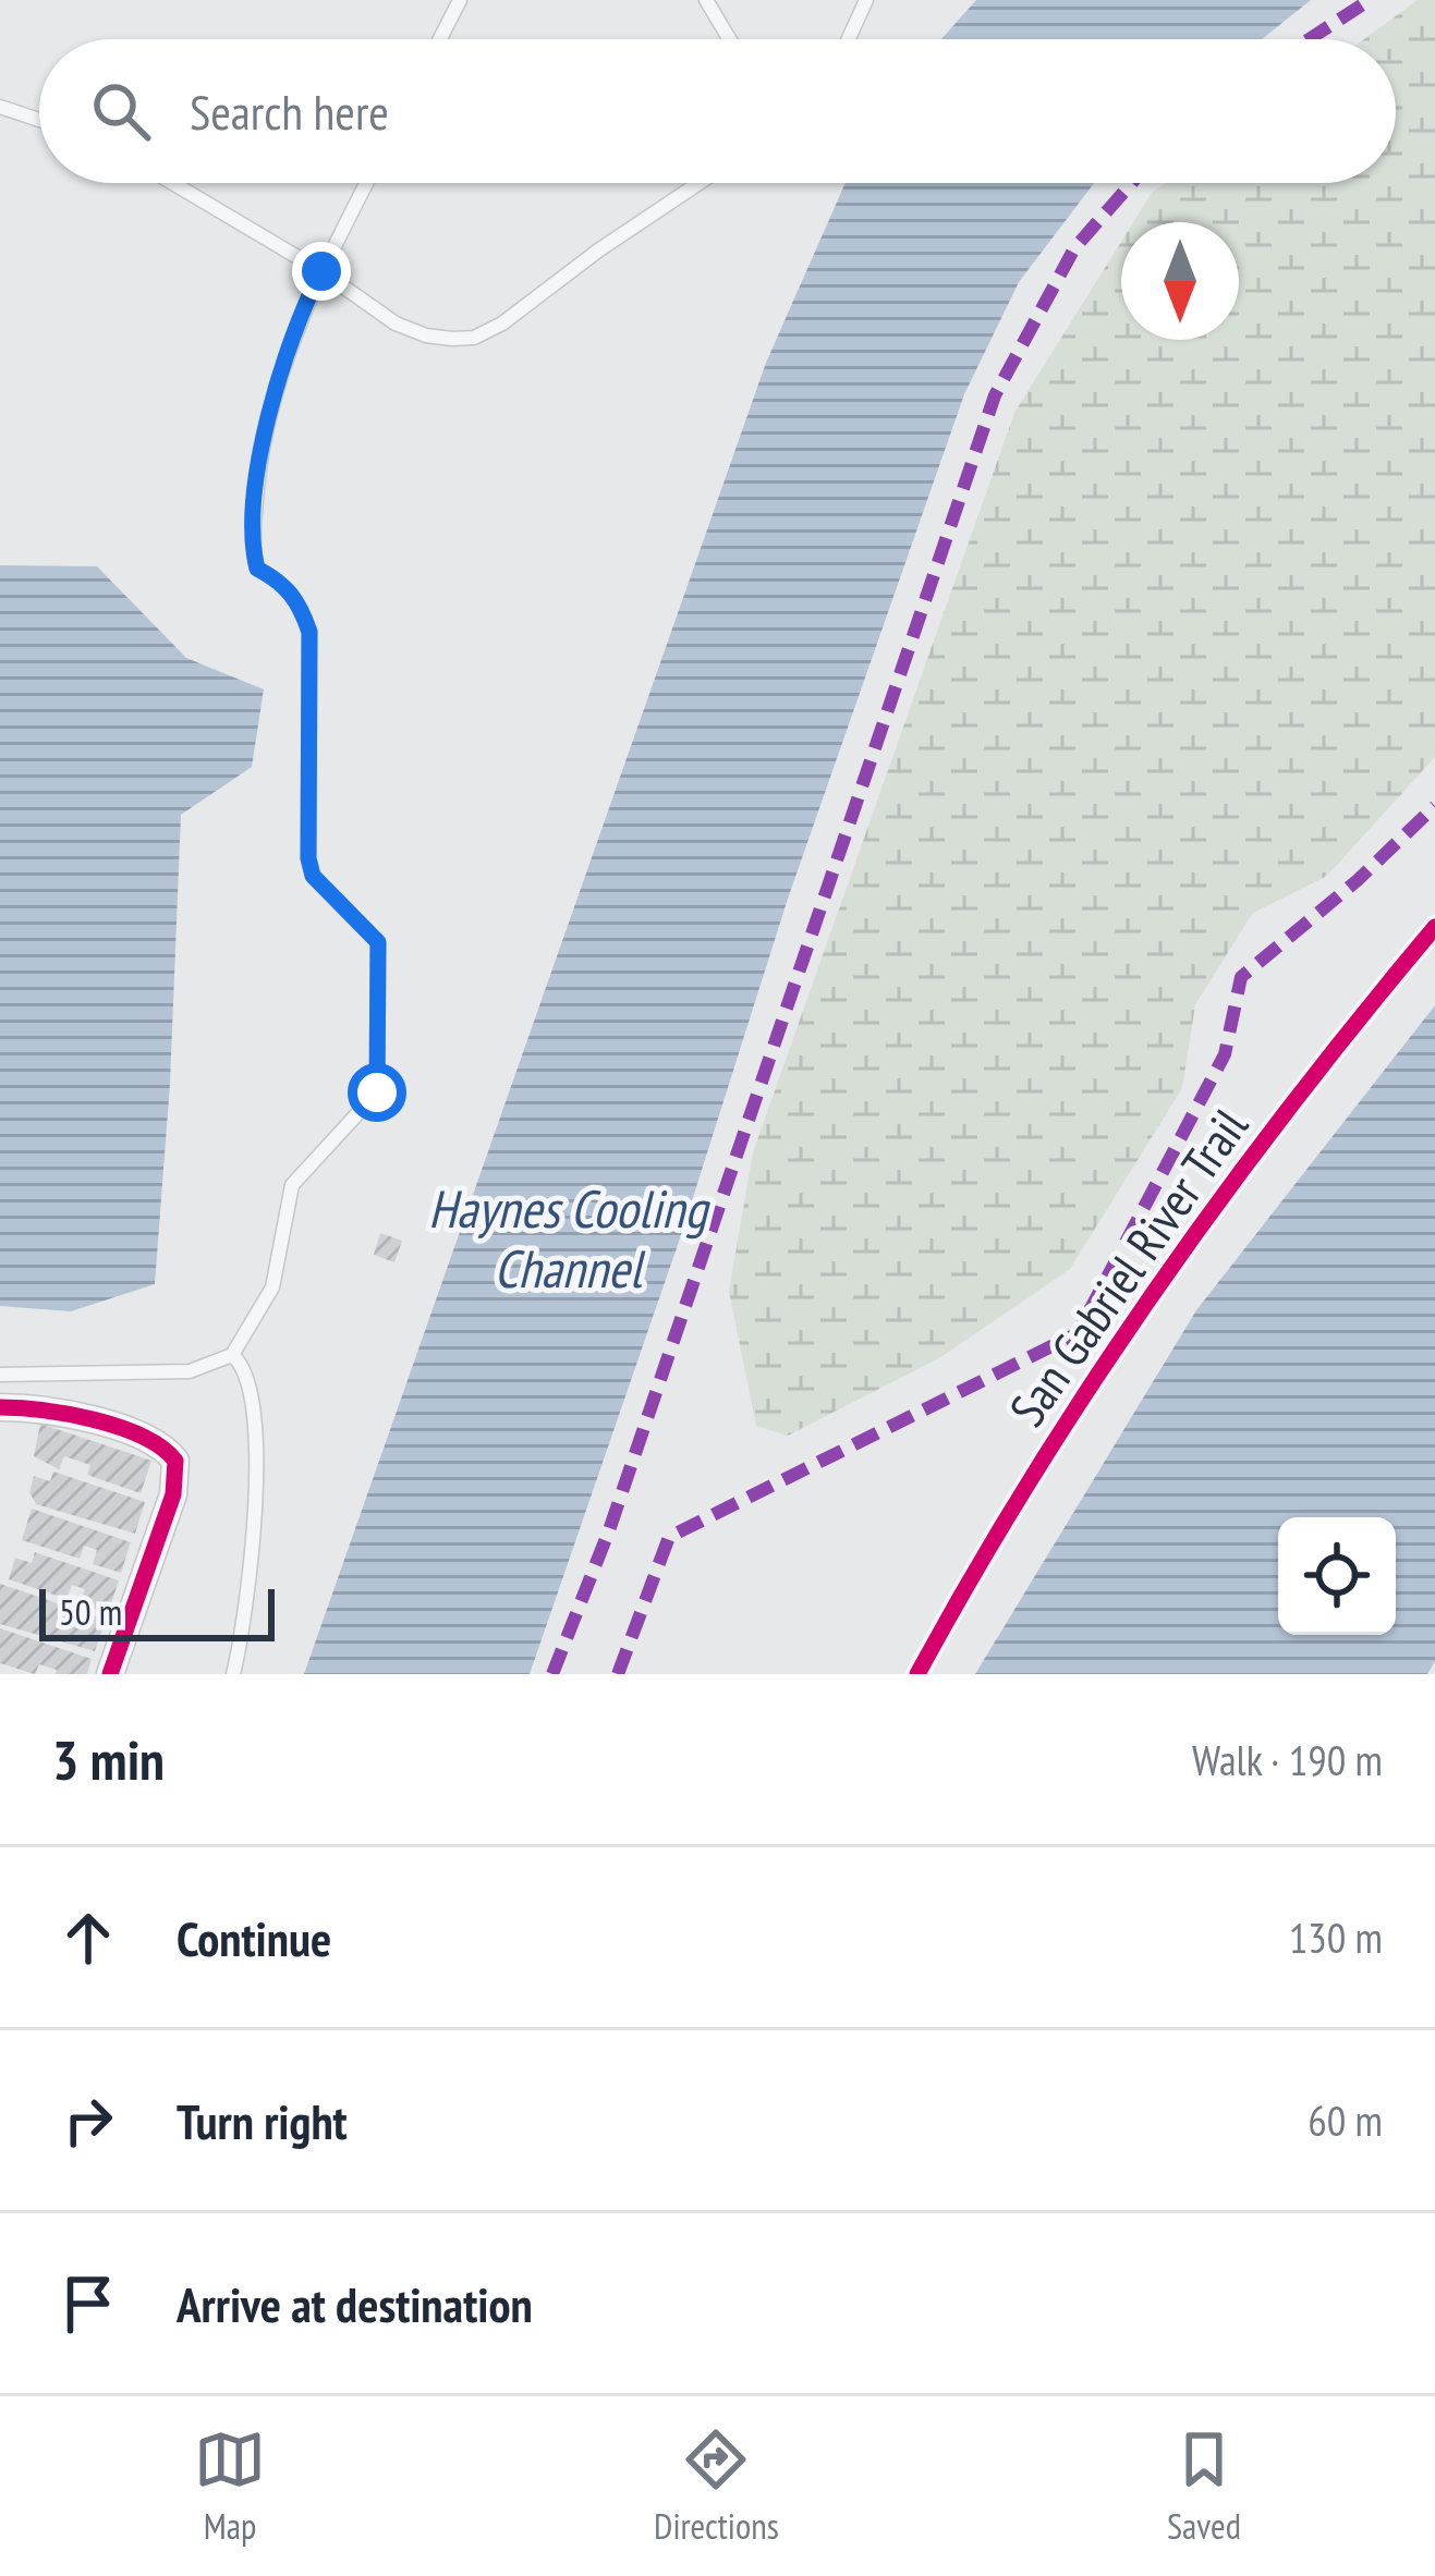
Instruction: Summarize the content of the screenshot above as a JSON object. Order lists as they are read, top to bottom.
{
  "streets": {
    "cycle path": ["San Gabriel River Trail"]
  },
  "water": ["Haynes Cooling Channel"],
  "scale_bar": "50 m",
  "north": "bottom",
  "page": {
    "search": "Search here",
    "scale": "50 m",
    "heading": ["3 min", "Walk · 190 m"],
    "list": [
      ["Continue", "130 m"],
      ["Turn right", "60 m"],
      "Arrive at destination"
    ],
    "nav": ["Map", "Directions", "Saved"]
  }
}
